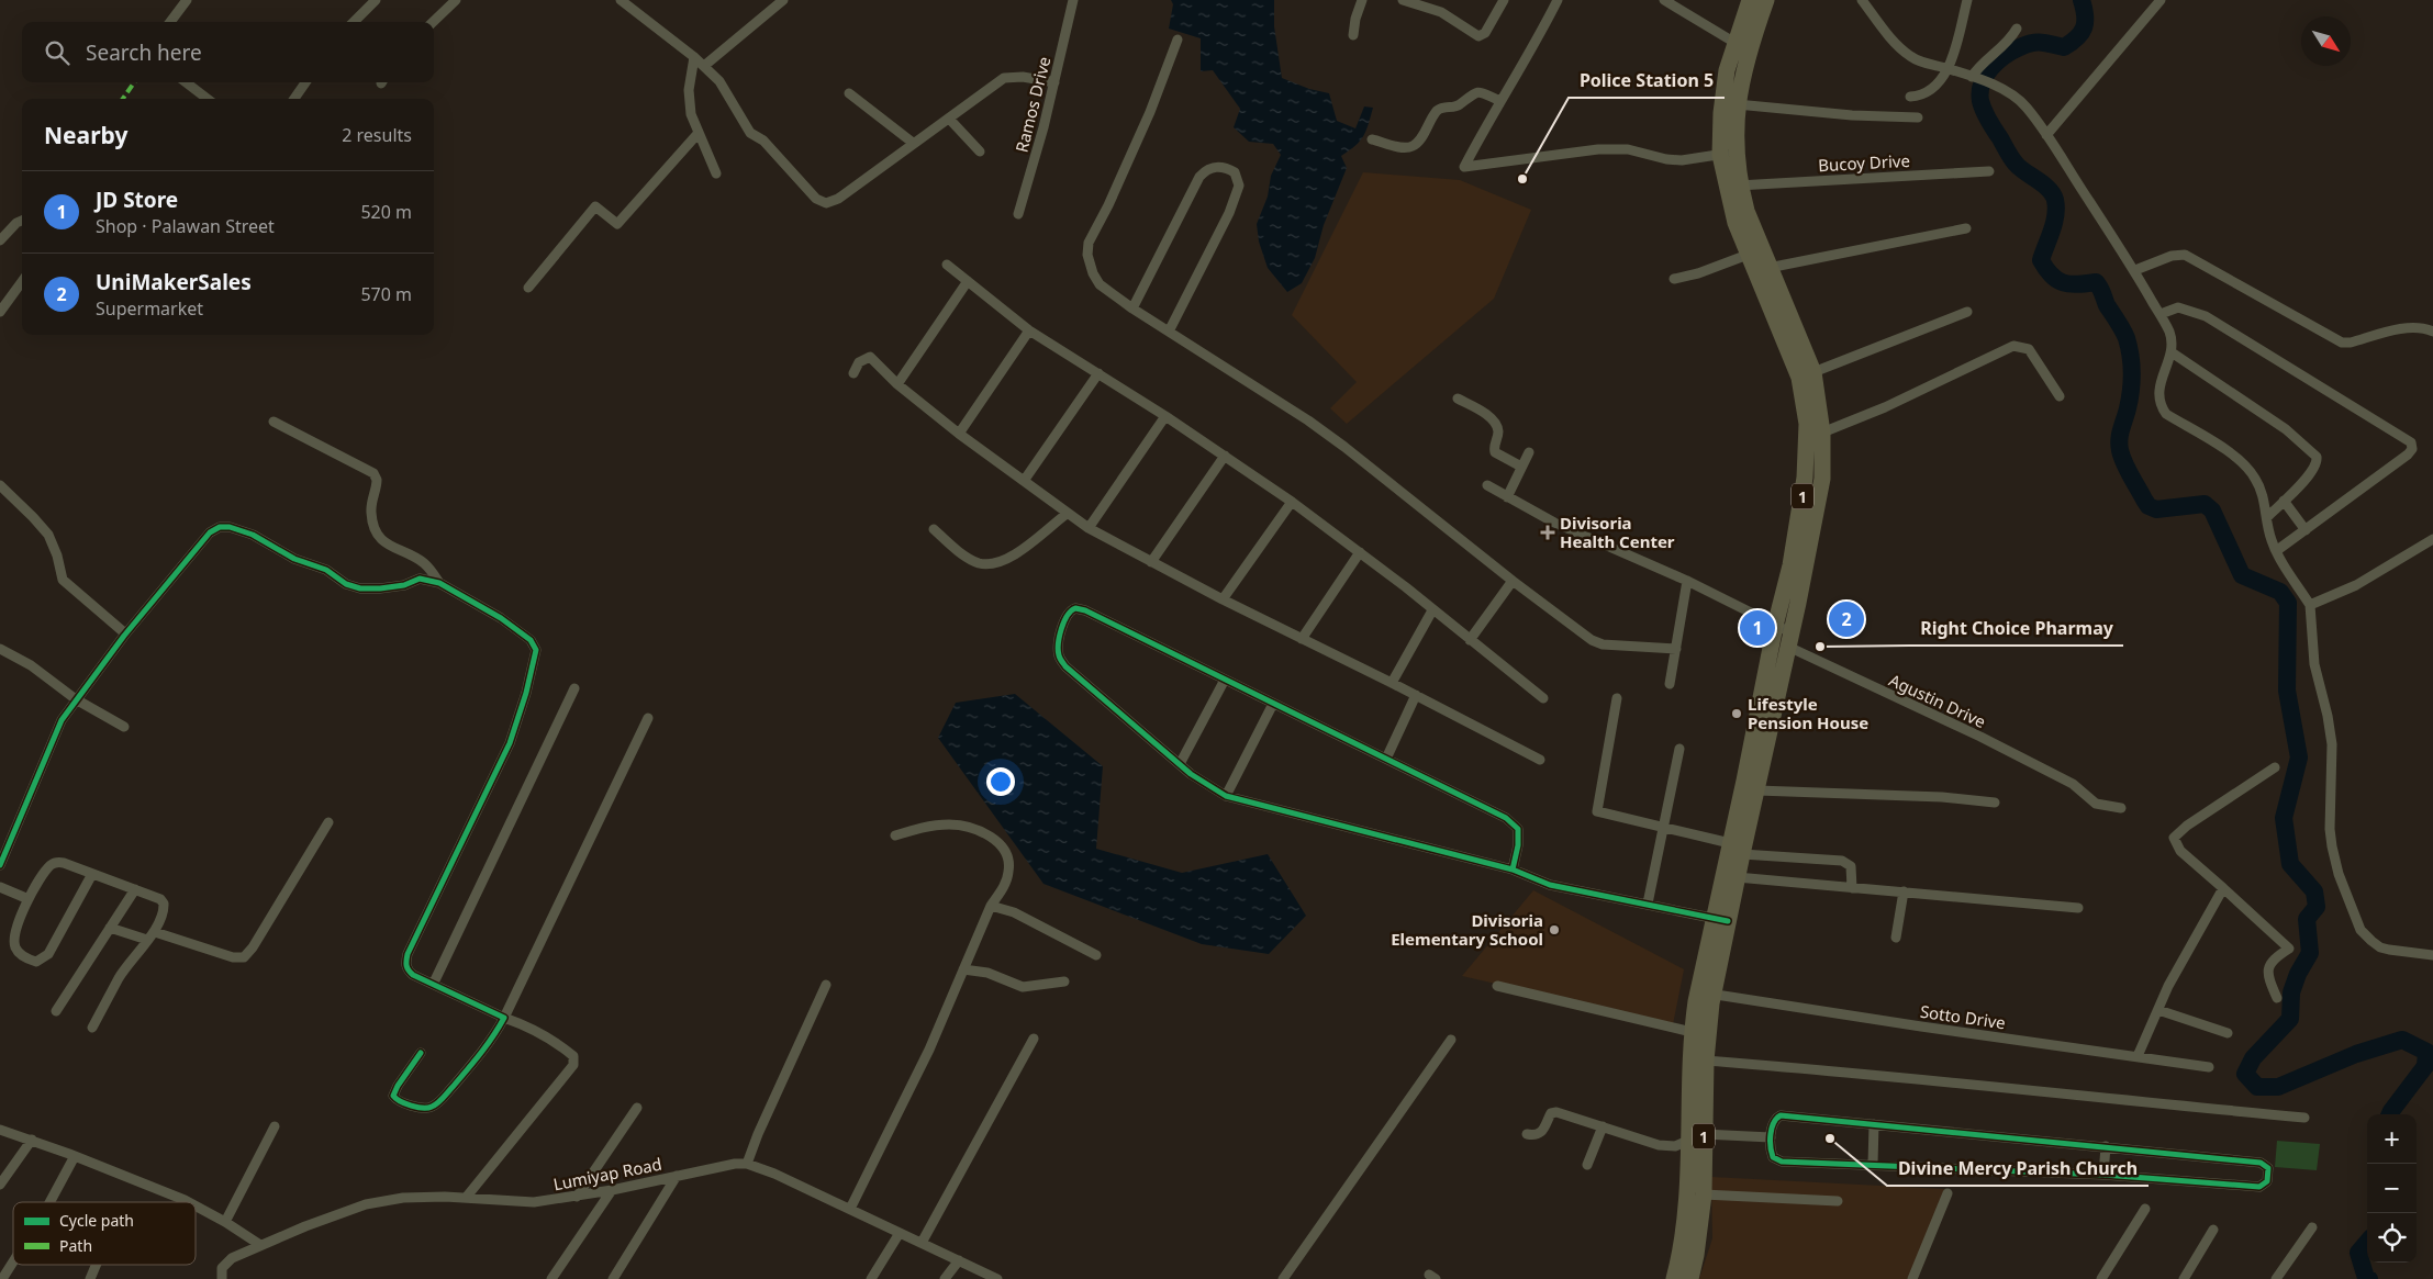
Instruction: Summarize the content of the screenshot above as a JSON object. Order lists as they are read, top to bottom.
{
  "streets": {
    "highway": ["1"],
    "street": [
      "Ramos Drive",
      "Bucoy Drive",
      "Agustin Drive",
      "Sotto Drive",
      "Lumiyap Road"
    ]
  },
  "crossings": [
    ["Bucoy Drive", "1"],
    ["1", "Agustin Drive"],
    ["1", "Sotto Drive"]
  ],
  "places": {
    "other": [
      "Police Station 5",
      "Right Choice Pharmay",
      "Lifestyle Pension House",
      "Divisoria Elementary School",
      "Divine Mercy Parish Church"
    ],
    "health": ["Divisoria Health Center"]
  },
  "legend": ["Cycle path", "Path"],
  "north": "bottom right",
  "page": {
    "search": "Search here",
    "heading": ["Nearby", "2 results"],
    "list": [
      {
        "mark": "1",
        "name": "JD Store",
        "note": "Shop · Palawan Street",
        "value": "520 m"
      },
      {
        "mark": "2",
        "name": "UniMakerSales",
        "note": "Supermarket",
        "value": "570 m"
      }
    ],
    "pins": ["2", "1"],
    "map_buttons": ["+", "−"]
  }
}
